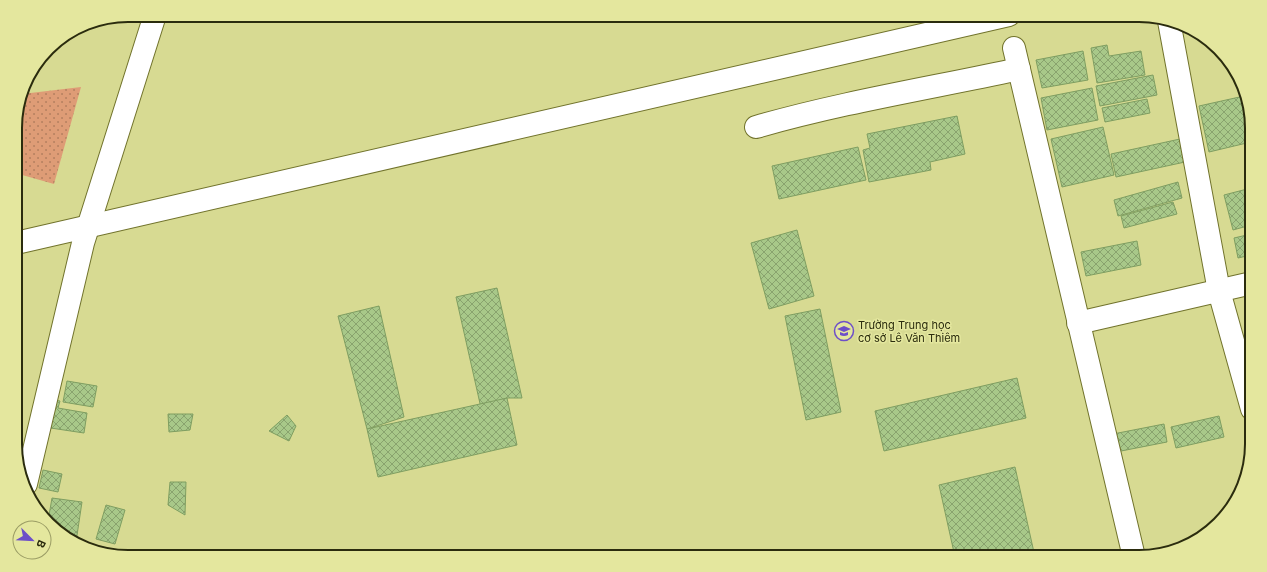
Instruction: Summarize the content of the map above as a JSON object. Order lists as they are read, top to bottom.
{
  "places": {
    "school or university": ["Trường Trung học cơ sở Lê Văn Thiêm"]
  },
  "north": "bottom right"
}
